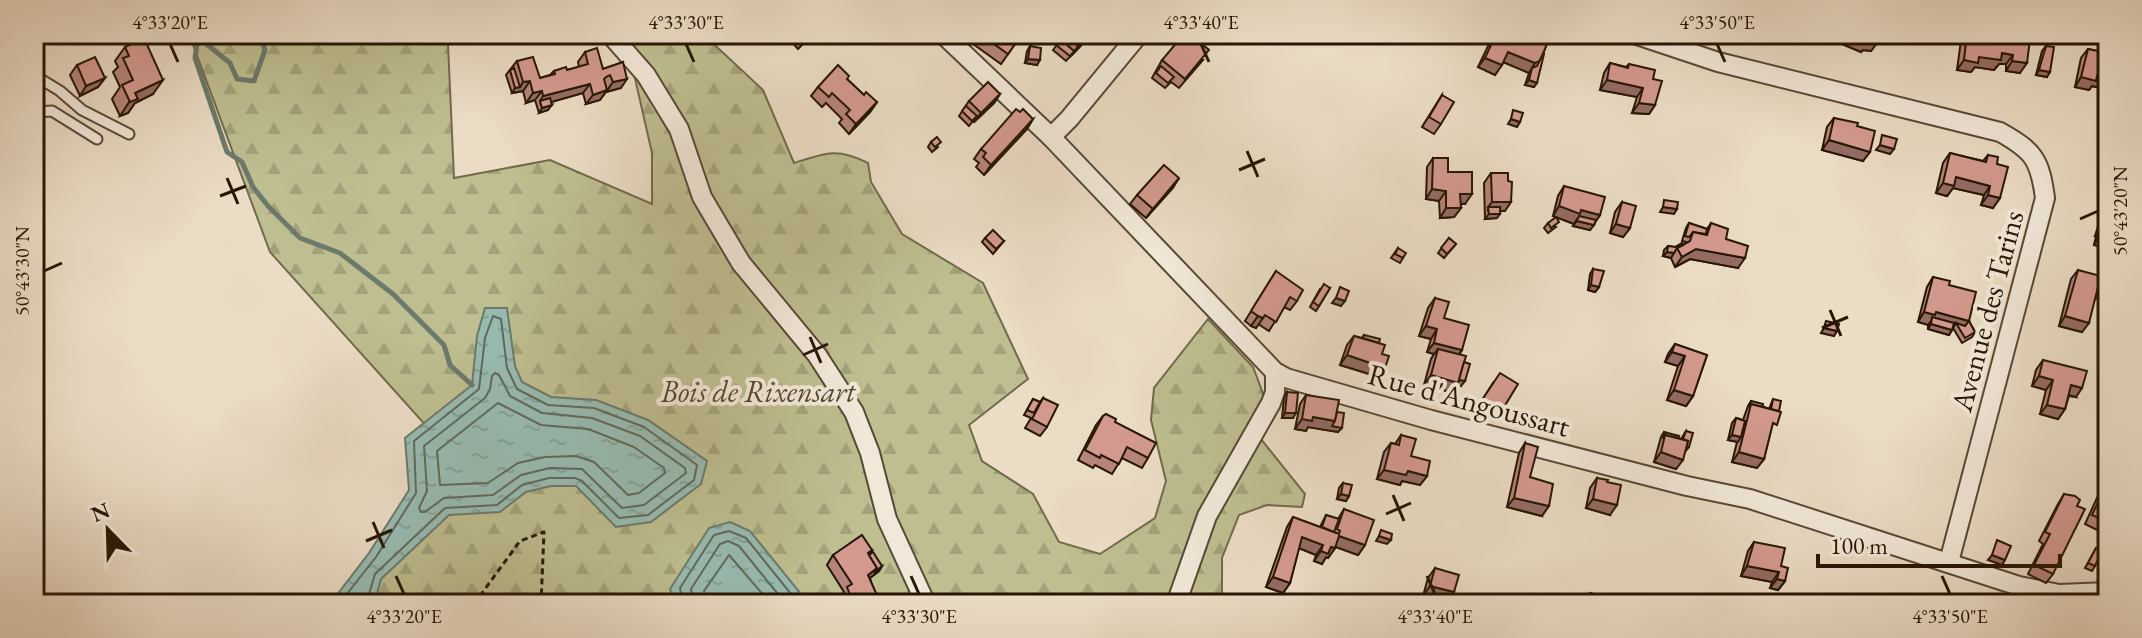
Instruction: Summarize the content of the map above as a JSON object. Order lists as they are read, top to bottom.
{
  "streets": {
    "street": ["Avenue des Tarins", "Rue d'Angoussart"]
  },
  "crossings": [
    ["Avenue des Tarins", "Rue d'Angoussart"]
  ],
  "parks": ["Bois de Rixensart"],
  "scale_bar": "100 m",
  "north": "top left",
  "coordinates": [
    "4°33'20\"E",
    "4°33'30\"E",
    "4°33'40\"E",
    "4°33'50\"E",
    "50°43'20\"N",
    "50°43'30\"N"
  ]
}
